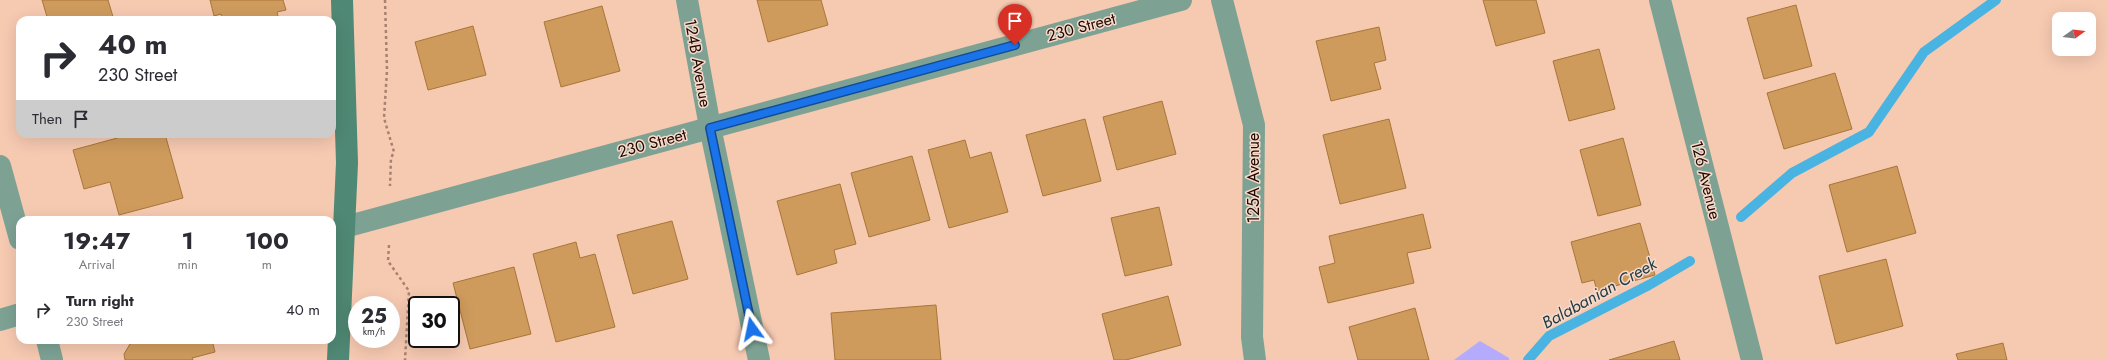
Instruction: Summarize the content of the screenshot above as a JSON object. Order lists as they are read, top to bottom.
{
  "streets": {
    "street": [
      "230 Street",
      "124B Avenue",
      "125A Avenue",
      "126 Avenue"
    ]
  },
  "crossings": [
    ["230 Street", "124B Avenue"]
  ],
  "water": ["Balabanian Creek"],
  "north": "right",
  "page": {
    "turn": ["40 m", "230 Street"],
    "then": "Then",
    "eta": [
      "19:47",
      "Arrival",
      "1",
      "min",
      "100",
      "m"
    ],
    "list": [
      {
        "name": "Turn right",
        "note": "230 Street",
        "value": "40 m"
      }
    ],
    "speed": "25 km/h",
    "limit": "30"
  }
}
